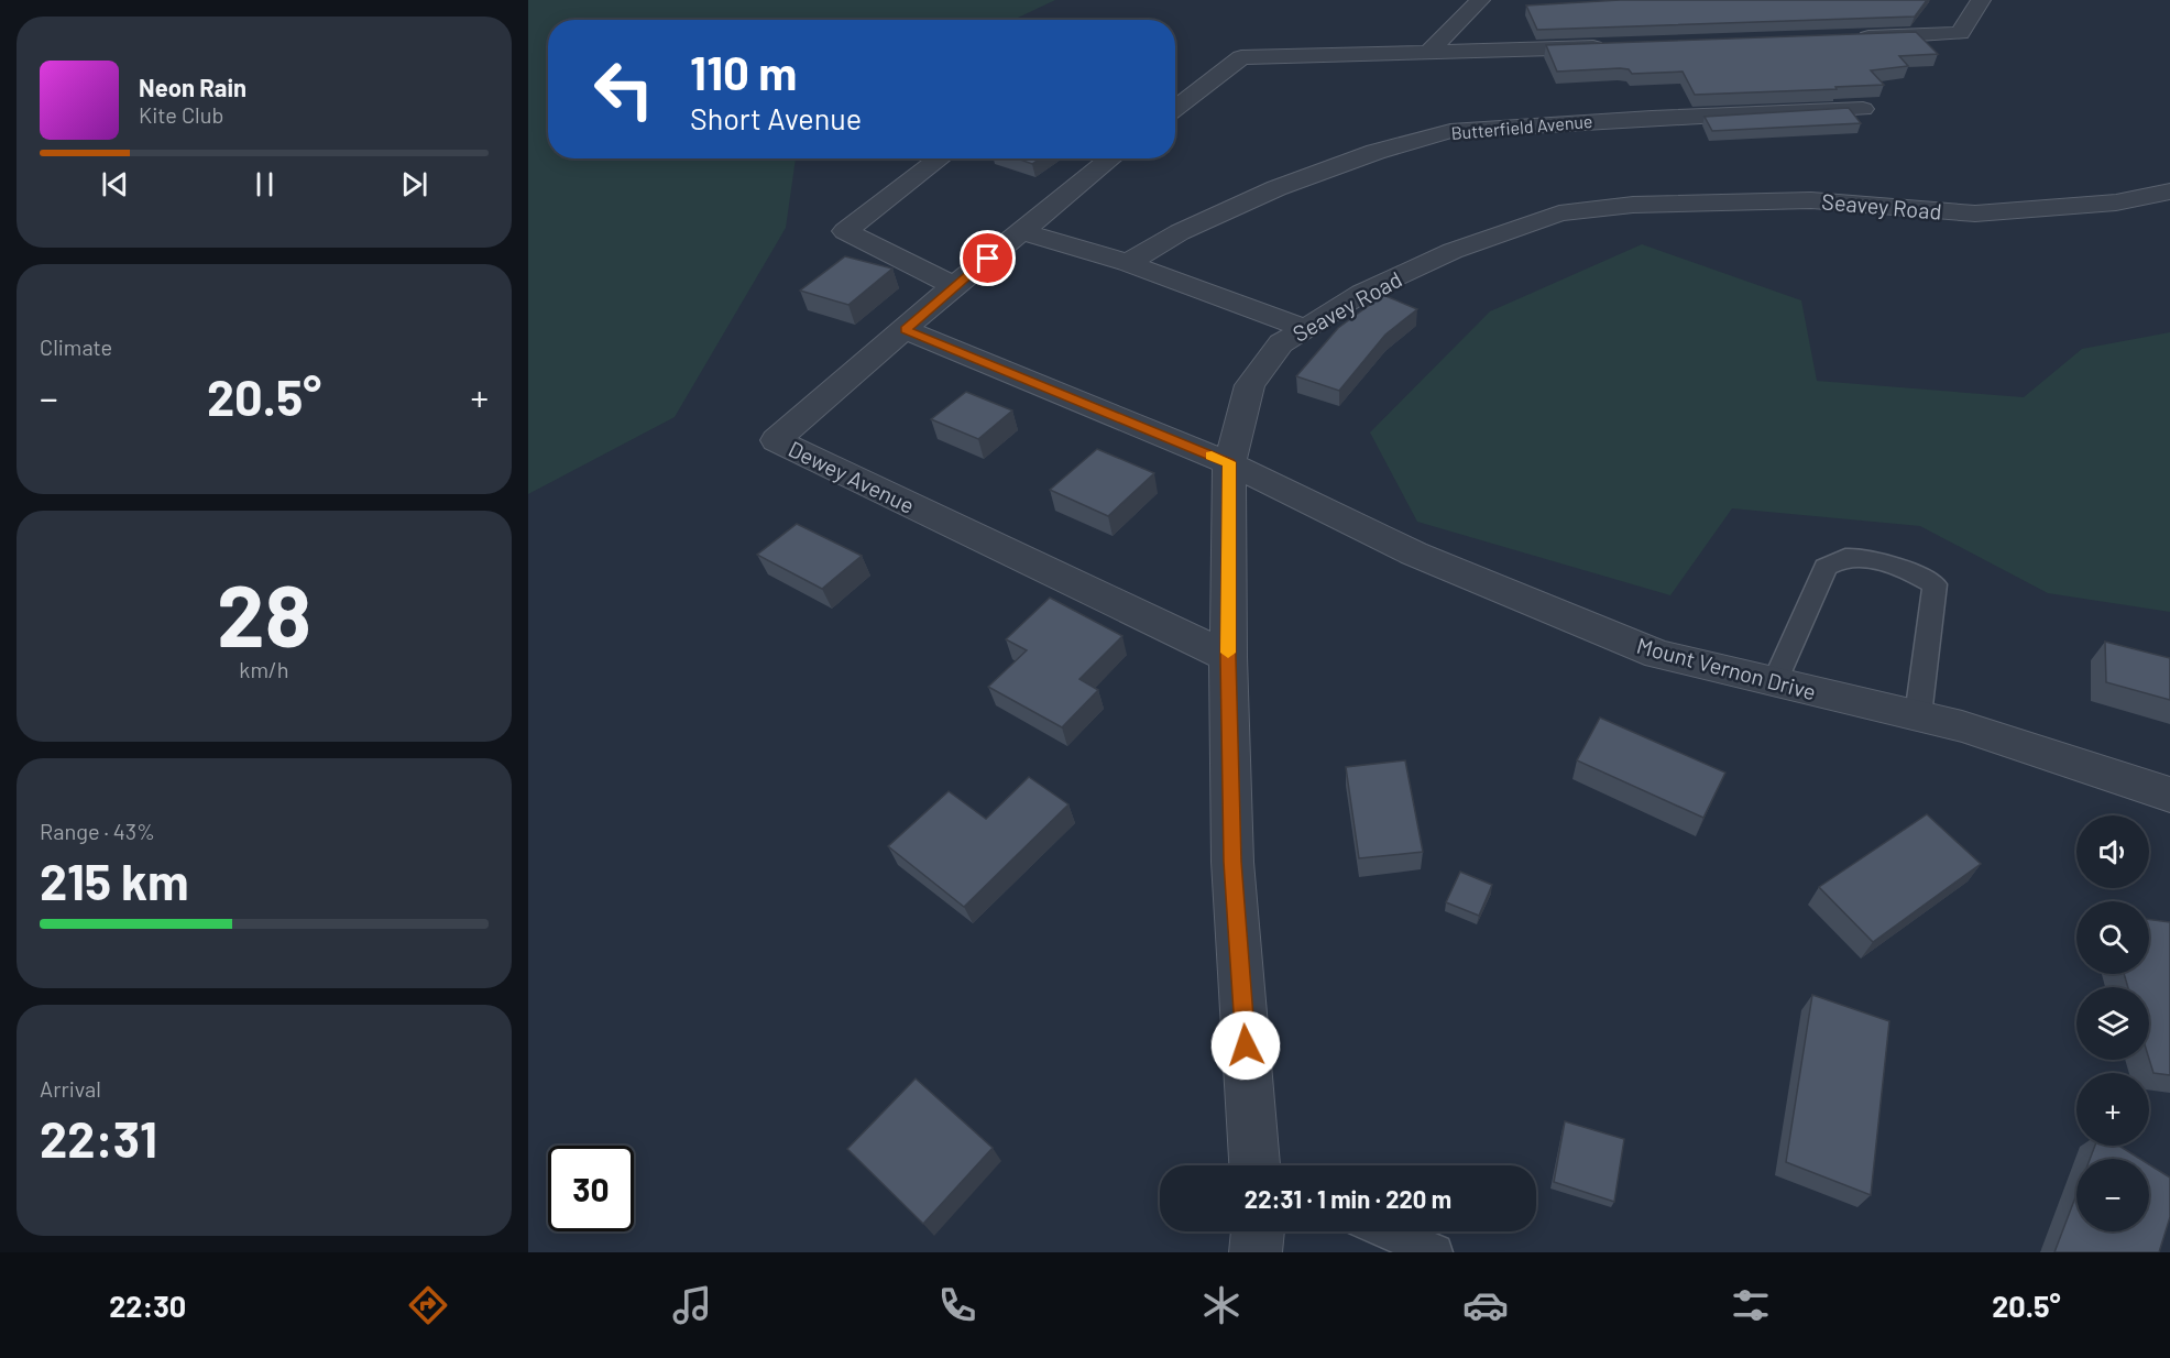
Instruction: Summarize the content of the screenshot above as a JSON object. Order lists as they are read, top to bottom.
{
  "streets": {
    "street": [
      "Butterfield Avenue",
      "Seavey Road",
      "Dewey Avenue",
      "Mount Vernon Drive"
    ]
  },
  "crossings": [
    ["Seavey Road", "Dewey Avenue"],
    ["Seavey Road", "Mount Vernon Drive"],
    ["Dewey Avenue", "Mount Vernon Drive"]
  ],
  "page": {
    "turn": ["110 m", "Short Avenue"],
    "song": ["Neon Rain", "Kite Club"],
    "tile": [
      "Climate",
      ["28", "km/h"],
      ["Range · 43%", "215 km"],
      ["Arrival", "22:31"]
    ],
    "heat": ["−", "20.5°", "+"],
    "map_buttons": ["+", "−"],
    "limit": "30",
    "trip": "22:31 · 1 min · 220 m",
    "tabs": ["22:30", "20.5°"]
  }
}
